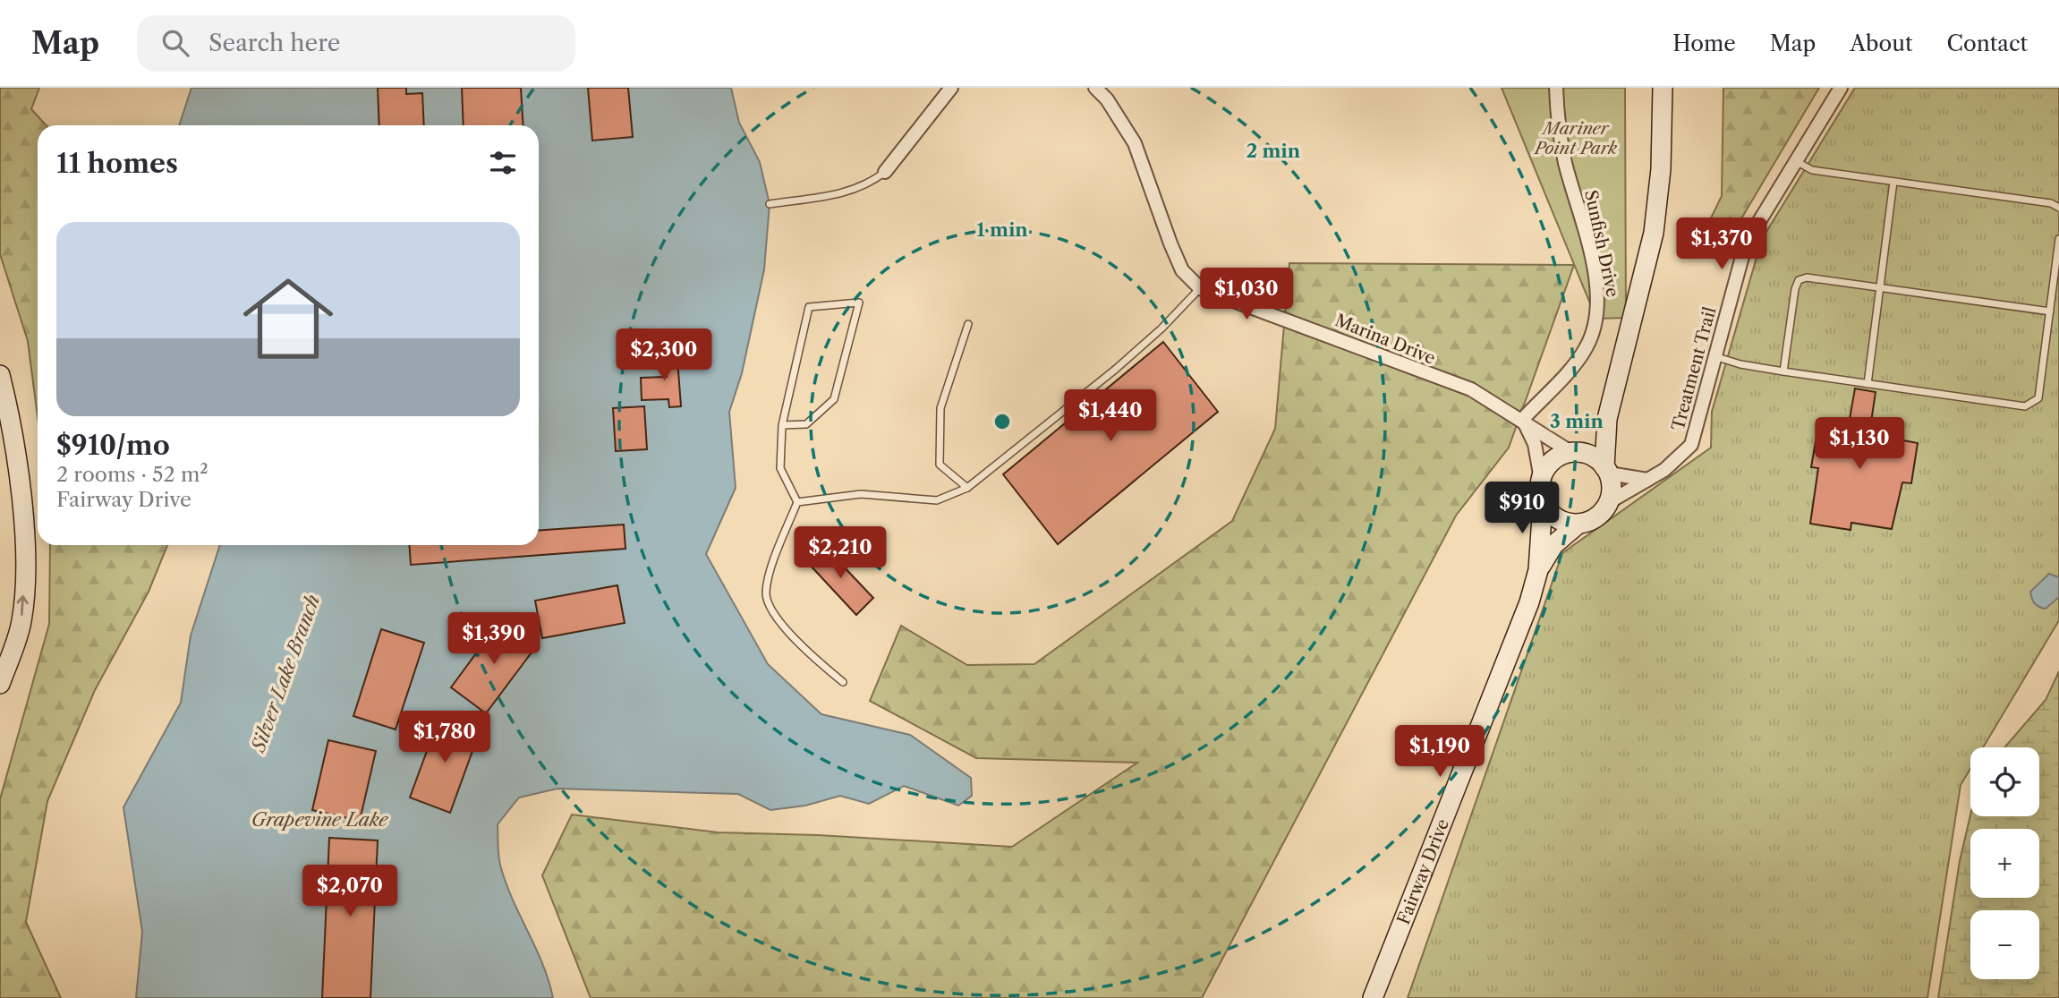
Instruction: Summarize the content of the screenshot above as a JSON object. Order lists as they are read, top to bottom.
{
  "streets": {
    "street": [
      "Sunfish Drive",
      "Marina Drive",
      "Treatment Trail",
      "Fairway Drive"
    ]
  },
  "crossings": [
    ["Sunfish Drive", "Marina Drive"],
    ["Marina Drive", "Treatment Trail"],
    ["Marina Drive", "Fairway Drive"],
    ["Treatment Trail", "Fairway Drive"]
  ],
  "water": ["Silver Lake Branch", "Grapevine Lake"],
  "parks": ["Mariner Point Park"],
  "page": {
    "header": "Map",
    "search": "Search here",
    "nav": [
      "Home",
      "Map",
      "About",
      "Contact"
    ],
    "heading": "11 homes",
    "list": [
      {
        "name": "$910/mo",
        "note": "2 rooms · 52 m² · Fairway Drive"
      }
    ],
    "price": [
      "$1,370",
      "$1,030",
      "$2,300",
      "$1,440",
      "$1,130",
      "$910",
      "$2,210",
      "$1,390",
      "$1,780",
      "$1,190",
      "$2,070"
    ],
    "map_buttons": ["+", "−"]
  },
  "rings": ["2 min", "1 min", "3 min"]
}
